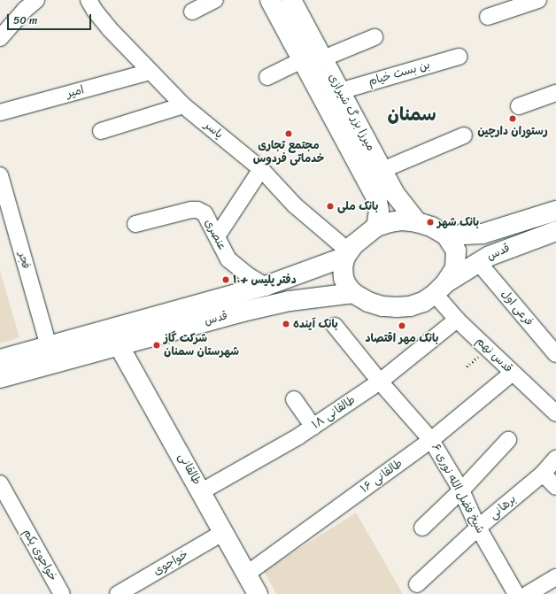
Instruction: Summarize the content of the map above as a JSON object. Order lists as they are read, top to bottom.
{
  "streets": {
    "main road": ["میرزا بزرگ شیرازی", "قدس", "طالقانی"],
    "street": [
      "بن بست خیام",
      "امیر",
      "یاسر",
      "عنصری",
      "فجر",
      "فرعی اول",
      "قدس نهم",
      "طالقانی ۱۸",
      "طالقانی ۱۶",
      "شیخ فضل الله نوری ۶",
      "برهانی",
      "خواجوی یکم",
      "خواجوی"
    ]
  },
  "crossings": [
    ["بن بست خیام", "میرزا بزرگ شیرازی"],
    ["امیر", "یاسر"],
    ["میرزا بزرگ شیرازی", "یاسر"],
    ["میرزا بزرگ شیرازی", "قدس"],
    ["میرزا بزرگ شیرازی", "قدس نهم"],
    ["یاسر", "قدس"],
    ["یاسر", "قدس نهم"],
    ["عنصری", "قدس"],
    ["قدس", "فجر"],
    ["قدس", "فرعی اول"],
    ["قدس", "قدس نهم"],
    ["قدس", "طالقانی"],
    ["قدس نهم", "طالقانی ۱۸"],
    ["قدس نهم", "طالقانی ۱۶"],
    ["طالقانی ۱۸", "طالقانی"],
    ["طالقانی ۱۸", "شیخ فضل الله نوری ۶"],
    ["طالقانی", "طالقانی ۱۶"],
    ["طالقانی", "خواجوی"],
    ["طالقانی ۱۶", "شیخ فضل الله نوری ۶"],
    ["شیخ فضل الله نوری ۶", "برهانی"]
  ],
  "districts": ["سمنان"],
  "places": [
    "رستوران دارچین",
    "مجتمع تجاری خدماتی فردوس",
    "بانک ملی",
    "بانک شهر",
    "دفتر پلیس +۱۰",
    "بانک آینده",
    "بانک مهر اقتصاد",
    "شرکت گاز شهرستان سمنان"
  ],
  "scale_bar": "50 m"
}
